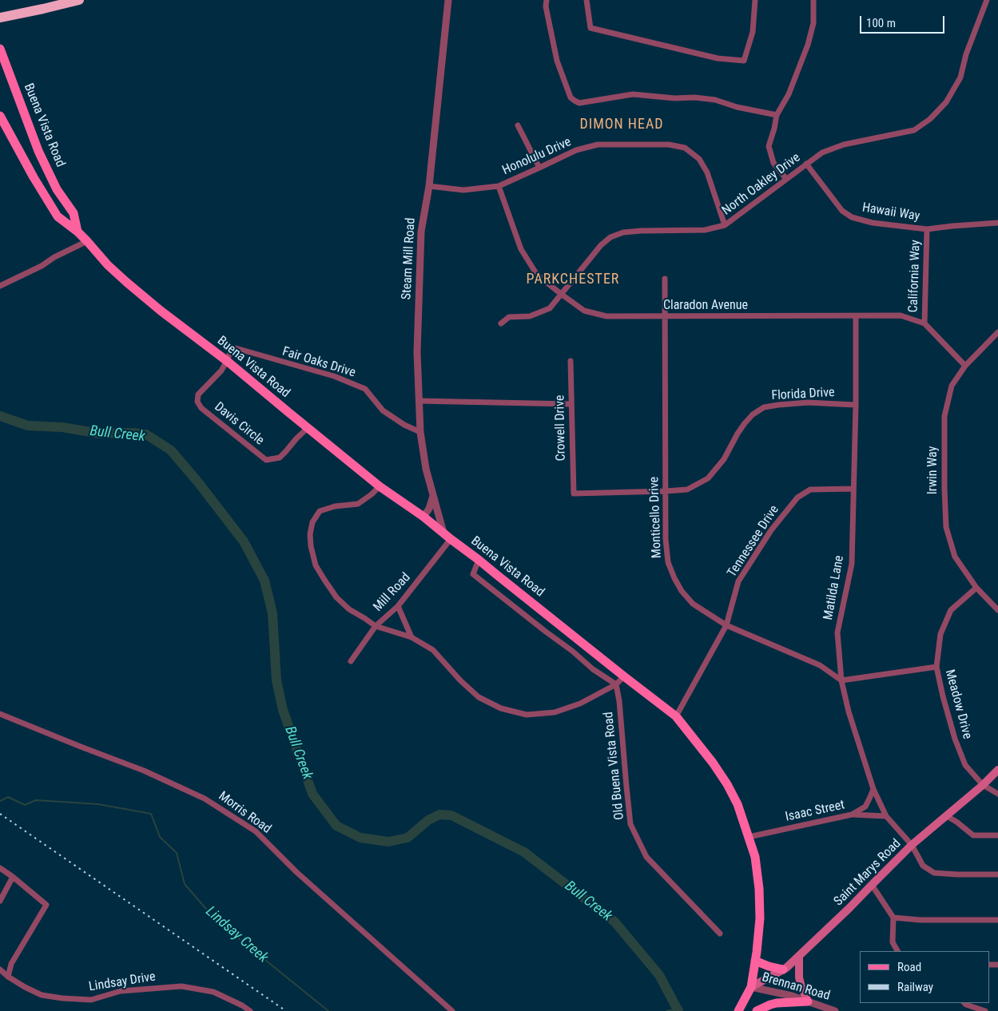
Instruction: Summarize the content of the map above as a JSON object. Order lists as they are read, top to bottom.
{
  "streets": {
    "main road": ["Buena Vista Road", "Saint Marys Road"],
    "street": [
      "Honolulu Drive",
      "North Oakley Drive",
      "Hawaii Way",
      "Steam Mill Road",
      "California Way",
      "Claradon Avenue",
      "Fair Oaks Drive",
      "Florida Drive",
      "Davis Circle",
      "Crowell Drive",
      "Irwin Way",
      "Monticello Drive",
      "Tennessee Drive",
      "Matilda Lane",
      "Mill Road",
      "Meadow Drive",
      "Old Buena Vista Road",
      "Isaac Street",
      "Morris Road",
      "Lindsay Drive",
      "Brennan Road"
    ]
  },
  "crossings": [
    ["Buena Vista Road", "Steam Mill Road"],
    ["Buena Vista Road", "Fair Oaks Drive"],
    ["Buena Vista Road", "Davis Circle"],
    ["Buena Vista Road", "Tennessee Drive"],
    ["Buena Vista Road", "Mill Road"],
    ["Buena Vista Road", "Isaac Street"],
    ["Buena Vista Road", "Saint Marys Road"],
    ["Buena Vista Road", "Brennan Road"],
    ["Honolulu Drive", "North Oakley Drive"],
    ["Honolulu Drive", "Steam Mill Road"],
    ["Honolulu Drive", "Claradon Avenue"],
    ["North Oakley Drive", "Hawaii Way"],
    ["North Oakley Drive", "Claradon Avenue"],
    ["Hawaii Way", "California Way"],
    ["Steam Mill Road", "Fair Oaks Drive"],
    ["Steam Mill Road", "Mill Road"],
    ["California Way", "Claradon Avenue"],
    ["Claradon Avenue", "Irwin Way"],
    ["Claradon Avenue", "Monticello Drive"],
    ["Claradon Avenue", "Matilda Lane"],
    ["Fair Oaks Drive", "Davis Circle"],
    ["Florida Drive", "Crowell Drive"],
    ["Florida Drive", "Monticello Drive"],
    ["Florida Drive", "Matilda Lane"],
    ["Irwin Way", "Meadow Drive"],
    ["Monticello Drive", "Tennessee Drive"],
    ["Monticello Drive", "Matilda Lane"],
    ["Tennessee Drive", "Matilda Lane"],
    ["Matilda Lane", "Isaac Street"],
    ["Matilda Lane", "Saint Marys Road"],
    ["Meadow Drive", "Saint Marys Road"],
    ["Saint Marys Road", "Brennan Road"]
  ],
  "districts": ["DIMON HEAD", "PARKCHESTER"],
  "water": ["Bull Creek", "Lindsay Creek"],
  "legend": ["Road", "Railway"],
  "scale_bar": "100 m"
}
